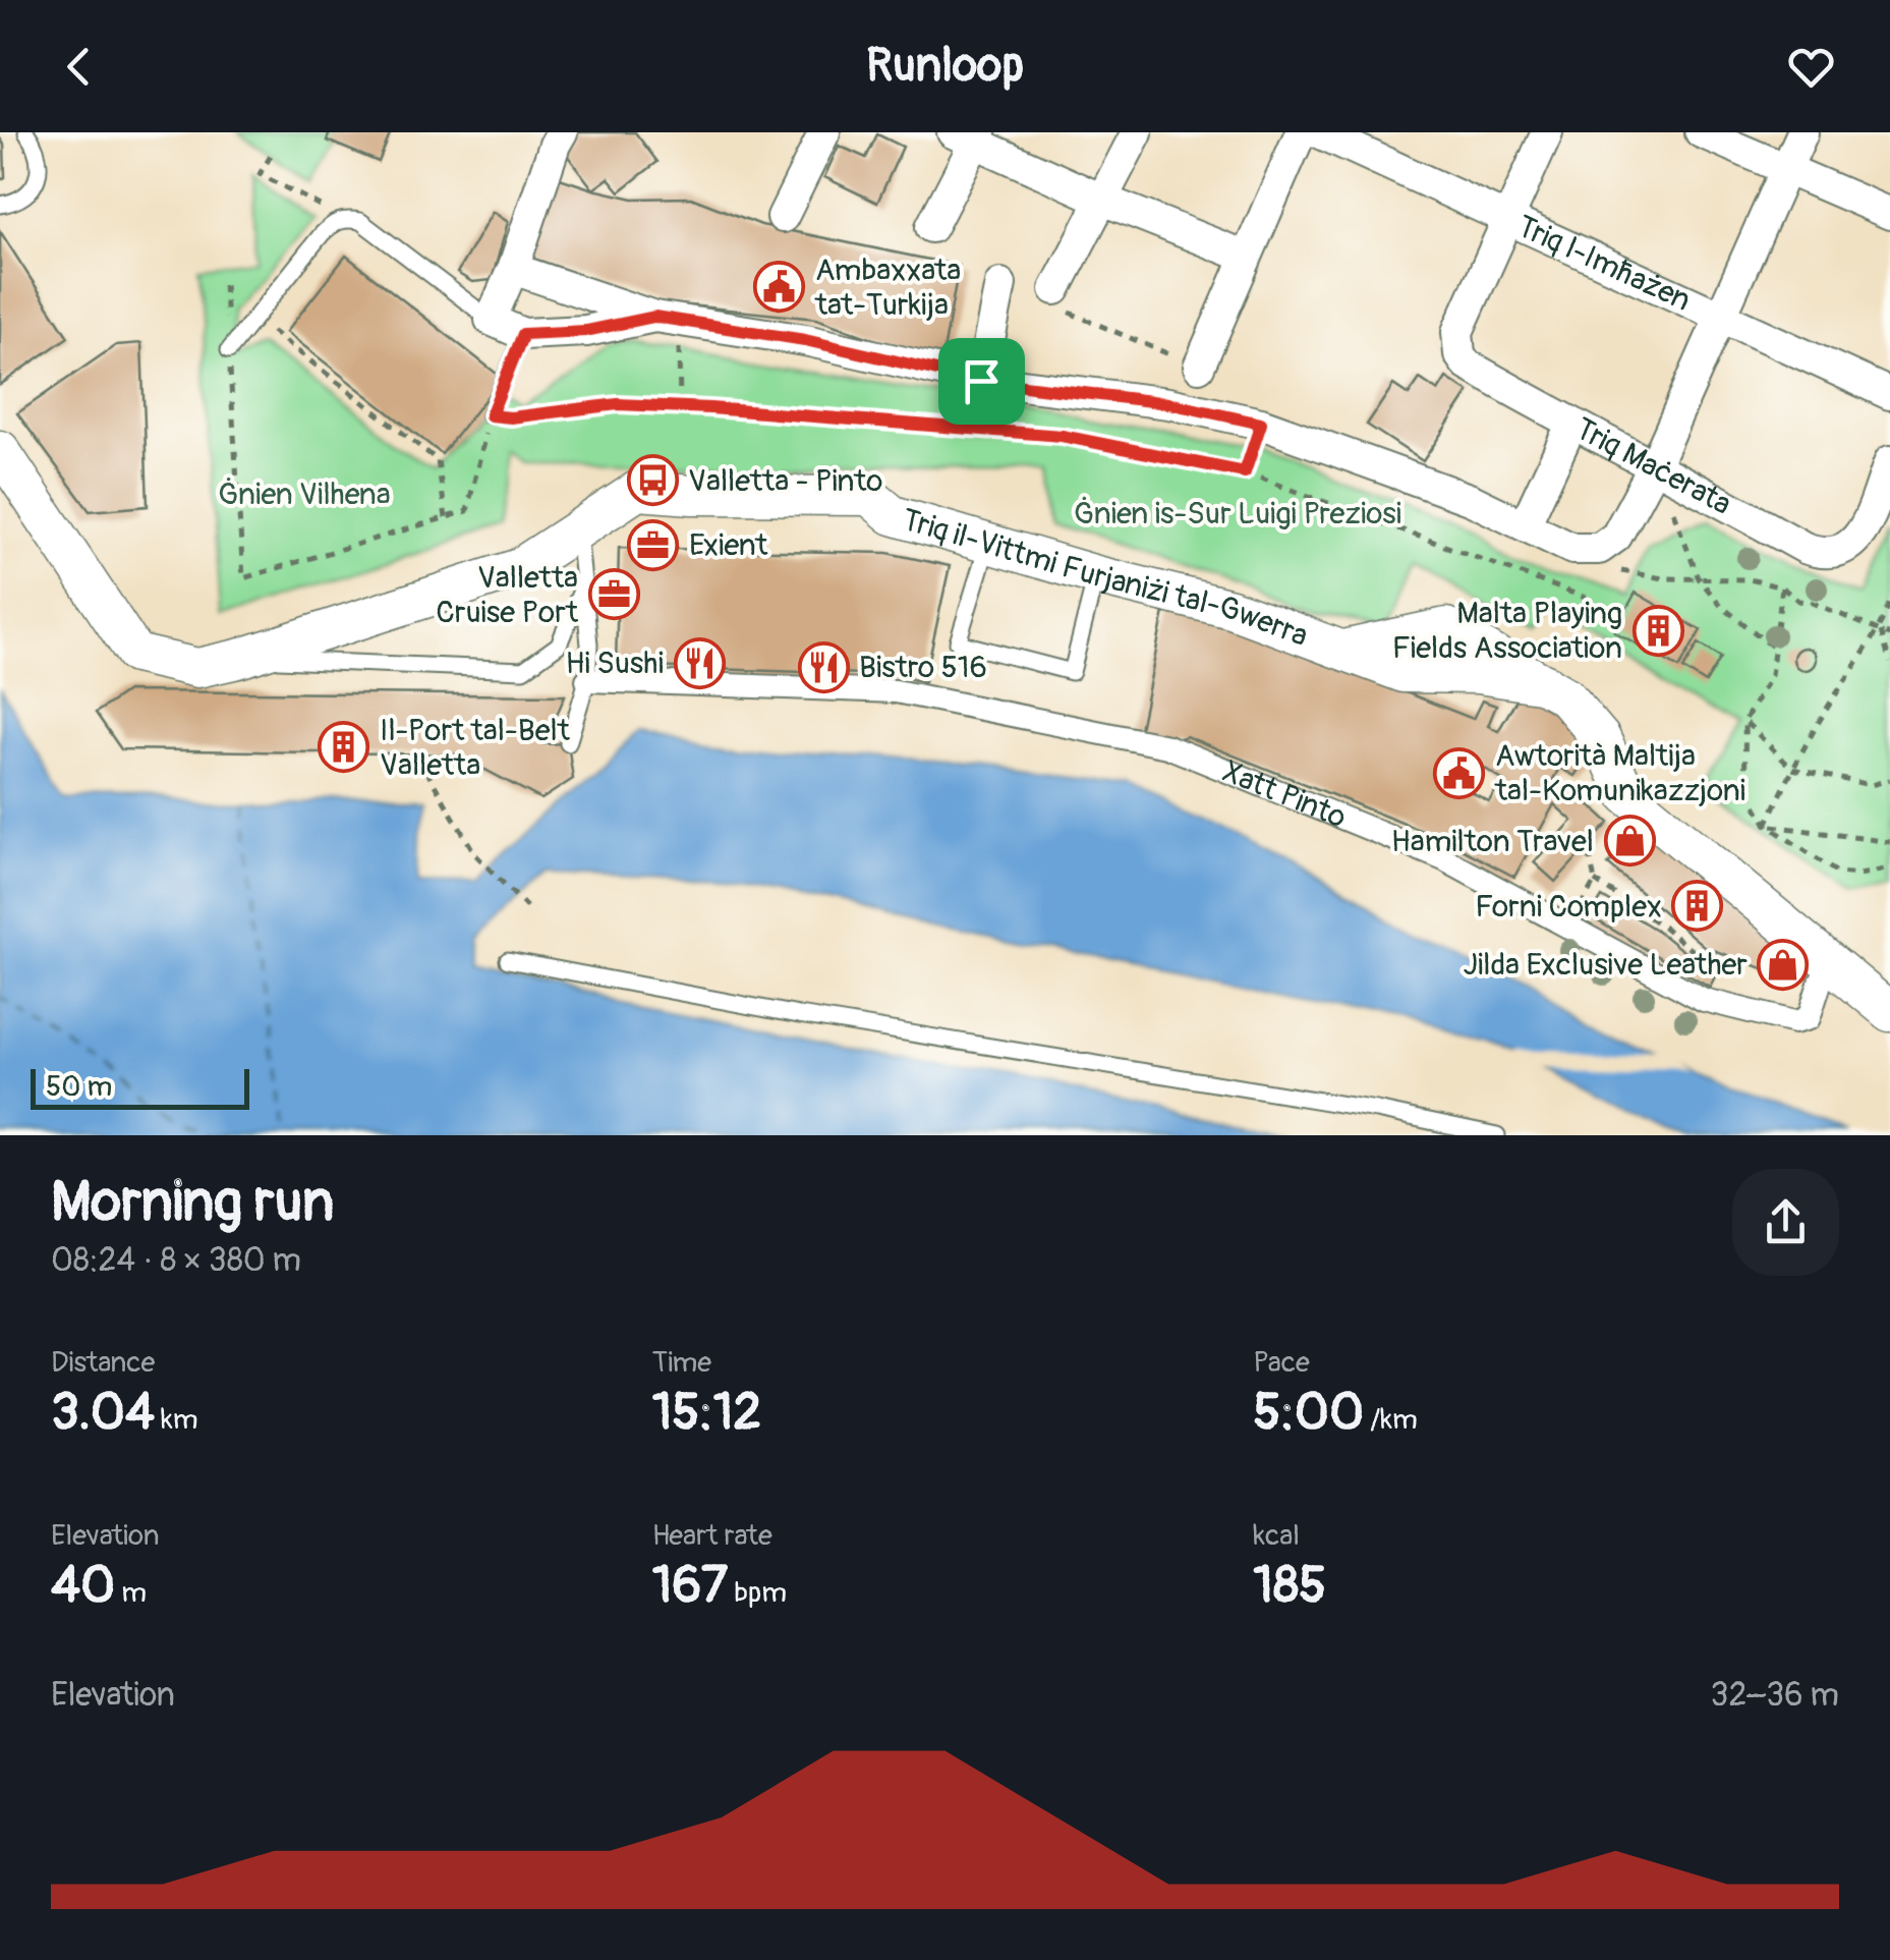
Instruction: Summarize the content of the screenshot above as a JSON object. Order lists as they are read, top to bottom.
{
  "streets": {
    "street": [
      "Triq l-Imħażen",
      "Triq Maċerata",
      "Triq il-Vittmi Furjaniżi tal-Gwerra",
      "Xatt Pinto"
    ]
  },
  "crossings": [
    ["Triq l-Imħażen", "Triq Maċerata"],
    ["Triq il-Vittmi Furjaniżi tal-Gwerra", "Xatt Pinto"]
  ],
  "parks": ["Ġnien Vilhena", "Ġnien is-Sur Luigi Preziosi"],
  "places": {
    "public building": ["Ambaxxata tat-Turkija", "Awtorità Maltija tal-Komunikazzjoni"],
    "bus stop": ["Valletta - Pinto"],
    "office": ["Exient", "Valletta Cruise Port"],
    "building": ["Malta Playing Fields Association", "Il-Port tal-Belt Valletta", "Forni Complex"],
    "restaurant": ["Hi Sushi", "Bistro 516"],
    "shop": ["Hamilton Travel", "Jilda Exclusive Leather"]
  },
  "scale_bar": "50 m",
  "page": {
    "header": "Runloop",
    "scale": "50 m",
    "heading": ["Morning run", "08:24 · 8 × 380 m"],
    "stats": [
      ["Distance", "3.04 km"],
      ["Time", "15:12"],
      ["Pace", "5:00 /km"],
      ["Elevation", "40 m"],
      ["Heart rate", "167 bpm"],
      ["kcal", "185"]
    ],
    "chart": ["Elevation", "32–36 m"]
  }
}
